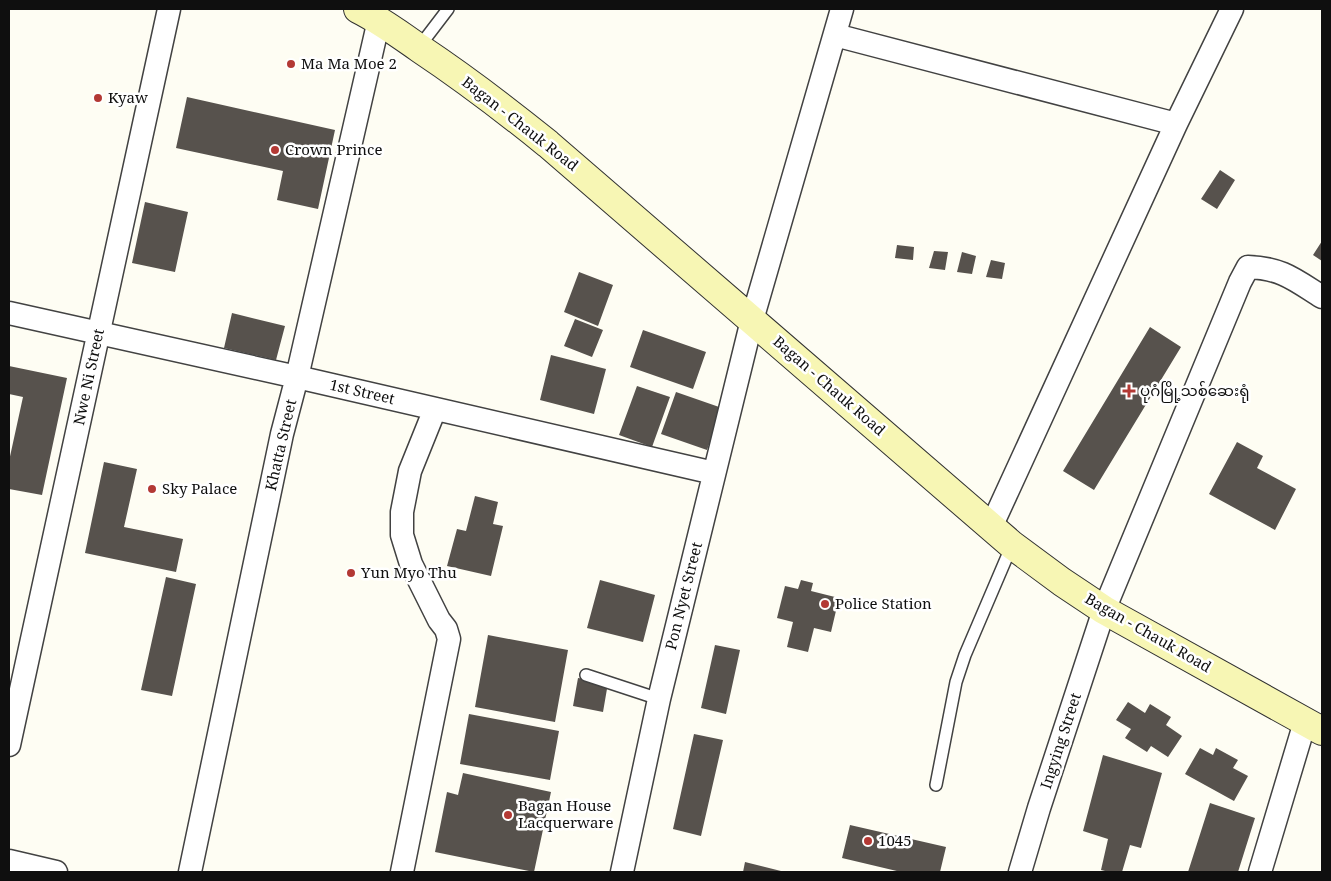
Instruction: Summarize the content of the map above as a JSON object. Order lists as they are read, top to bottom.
{
  "streets": {
    "main road": ["Bagan - Chauk Road"],
    "street": [
      "Nwe Ni Street",
      "1st Street",
      "Khatta Street",
      "Pon Nyet Street",
      "Ingying Street"
    ]
  },
  "crossings": [
    ["Bagan - Chauk Road", "Khatta Street"],
    ["Bagan - Chauk Road", "Pon Nyet Street"],
    ["Bagan - Chauk Road", "Ingying Street"],
    ["Nwe Ni Street", "1st Street"],
    ["1st Street", "Khatta Street"],
    ["1st Street", "Pon Nyet Street"]
  ],
  "places": {
    "other": [
      "Ma Ma Moe 2",
      "Kyaw",
      "Crown Prince",
      "Sky Palace",
      "Yun Myo Thu",
      "Police Station",
      "Bagan House Lacquerware",
      "1045"
    ],
    "health": ["ပုဂံမြို့သစ်ဆေးရုံ"]
  }
}
